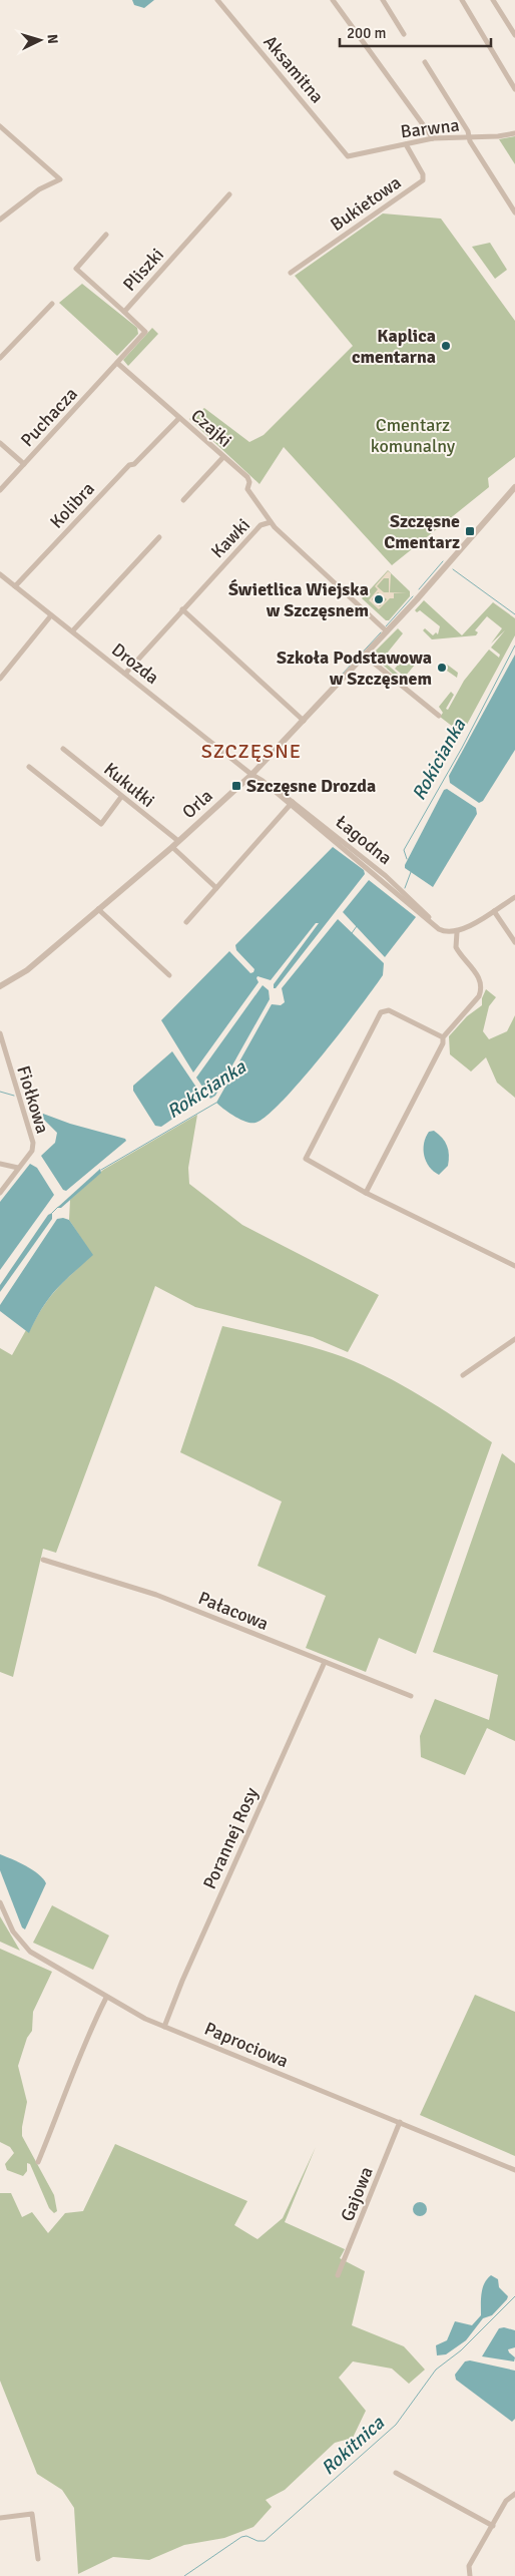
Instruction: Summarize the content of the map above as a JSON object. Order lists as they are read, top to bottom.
{
  "streets": {
    "street": [
      "Aksamitna",
      "Barwna",
      "Bukietowa",
      "Pliszki",
      "Puchacza",
      "Czajki",
      "Kolibra",
      "Kawki",
      "Drozda",
      "Kukułki",
      "Orla",
      "Łagodna",
      "Fiołkowa",
      "Pałacowa",
      "Porannej Rosy",
      "Paprociowa",
      "Gajowa"
    ]
  },
  "crossings": [
    ["Aksamitna", "Barwna"],
    ["Barwna", "Bukietowa"],
    ["Pliszki", "Puchacza"],
    ["Pliszki", "Czajki"],
    ["Puchacza", "Czajki"],
    ["Czajki", "Kolibra"],
    ["Czajki", "Kawki"],
    ["Kolibra", "Drozda"],
    ["Kawki", "Drozda"],
    ["Kawki", "Orla"],
    ["Drozda", "Orla"],
    ["Drozda", "Łagodna"],
    ["Kukułki", "Orla"],
    ["Orla", "Łagodna"],
    ["Pałacowa", "Porannej Rosy"],
    ["Porannej Rosy", "Paprociowa"],
    ["Paprociowa", "Gajowa"]
  ],
  "districts": ["SZCZĘSNE"],
  "water": ["Rokicianka", "Rokitnica"],
  "parks": ["Cmentarz komunalny"],
  "places": {
    "other": ["Kaplica cmentarna", "Świetlica Wiejska w Szczęsnem", "Szkoła Podstawowa w Szczęsnem"],
    "transit": ["Szczęsne Cmentarz", "Szczęsne Drozda"]
  },
  "scale_bar": "200 m",
  "north": "right"
}
